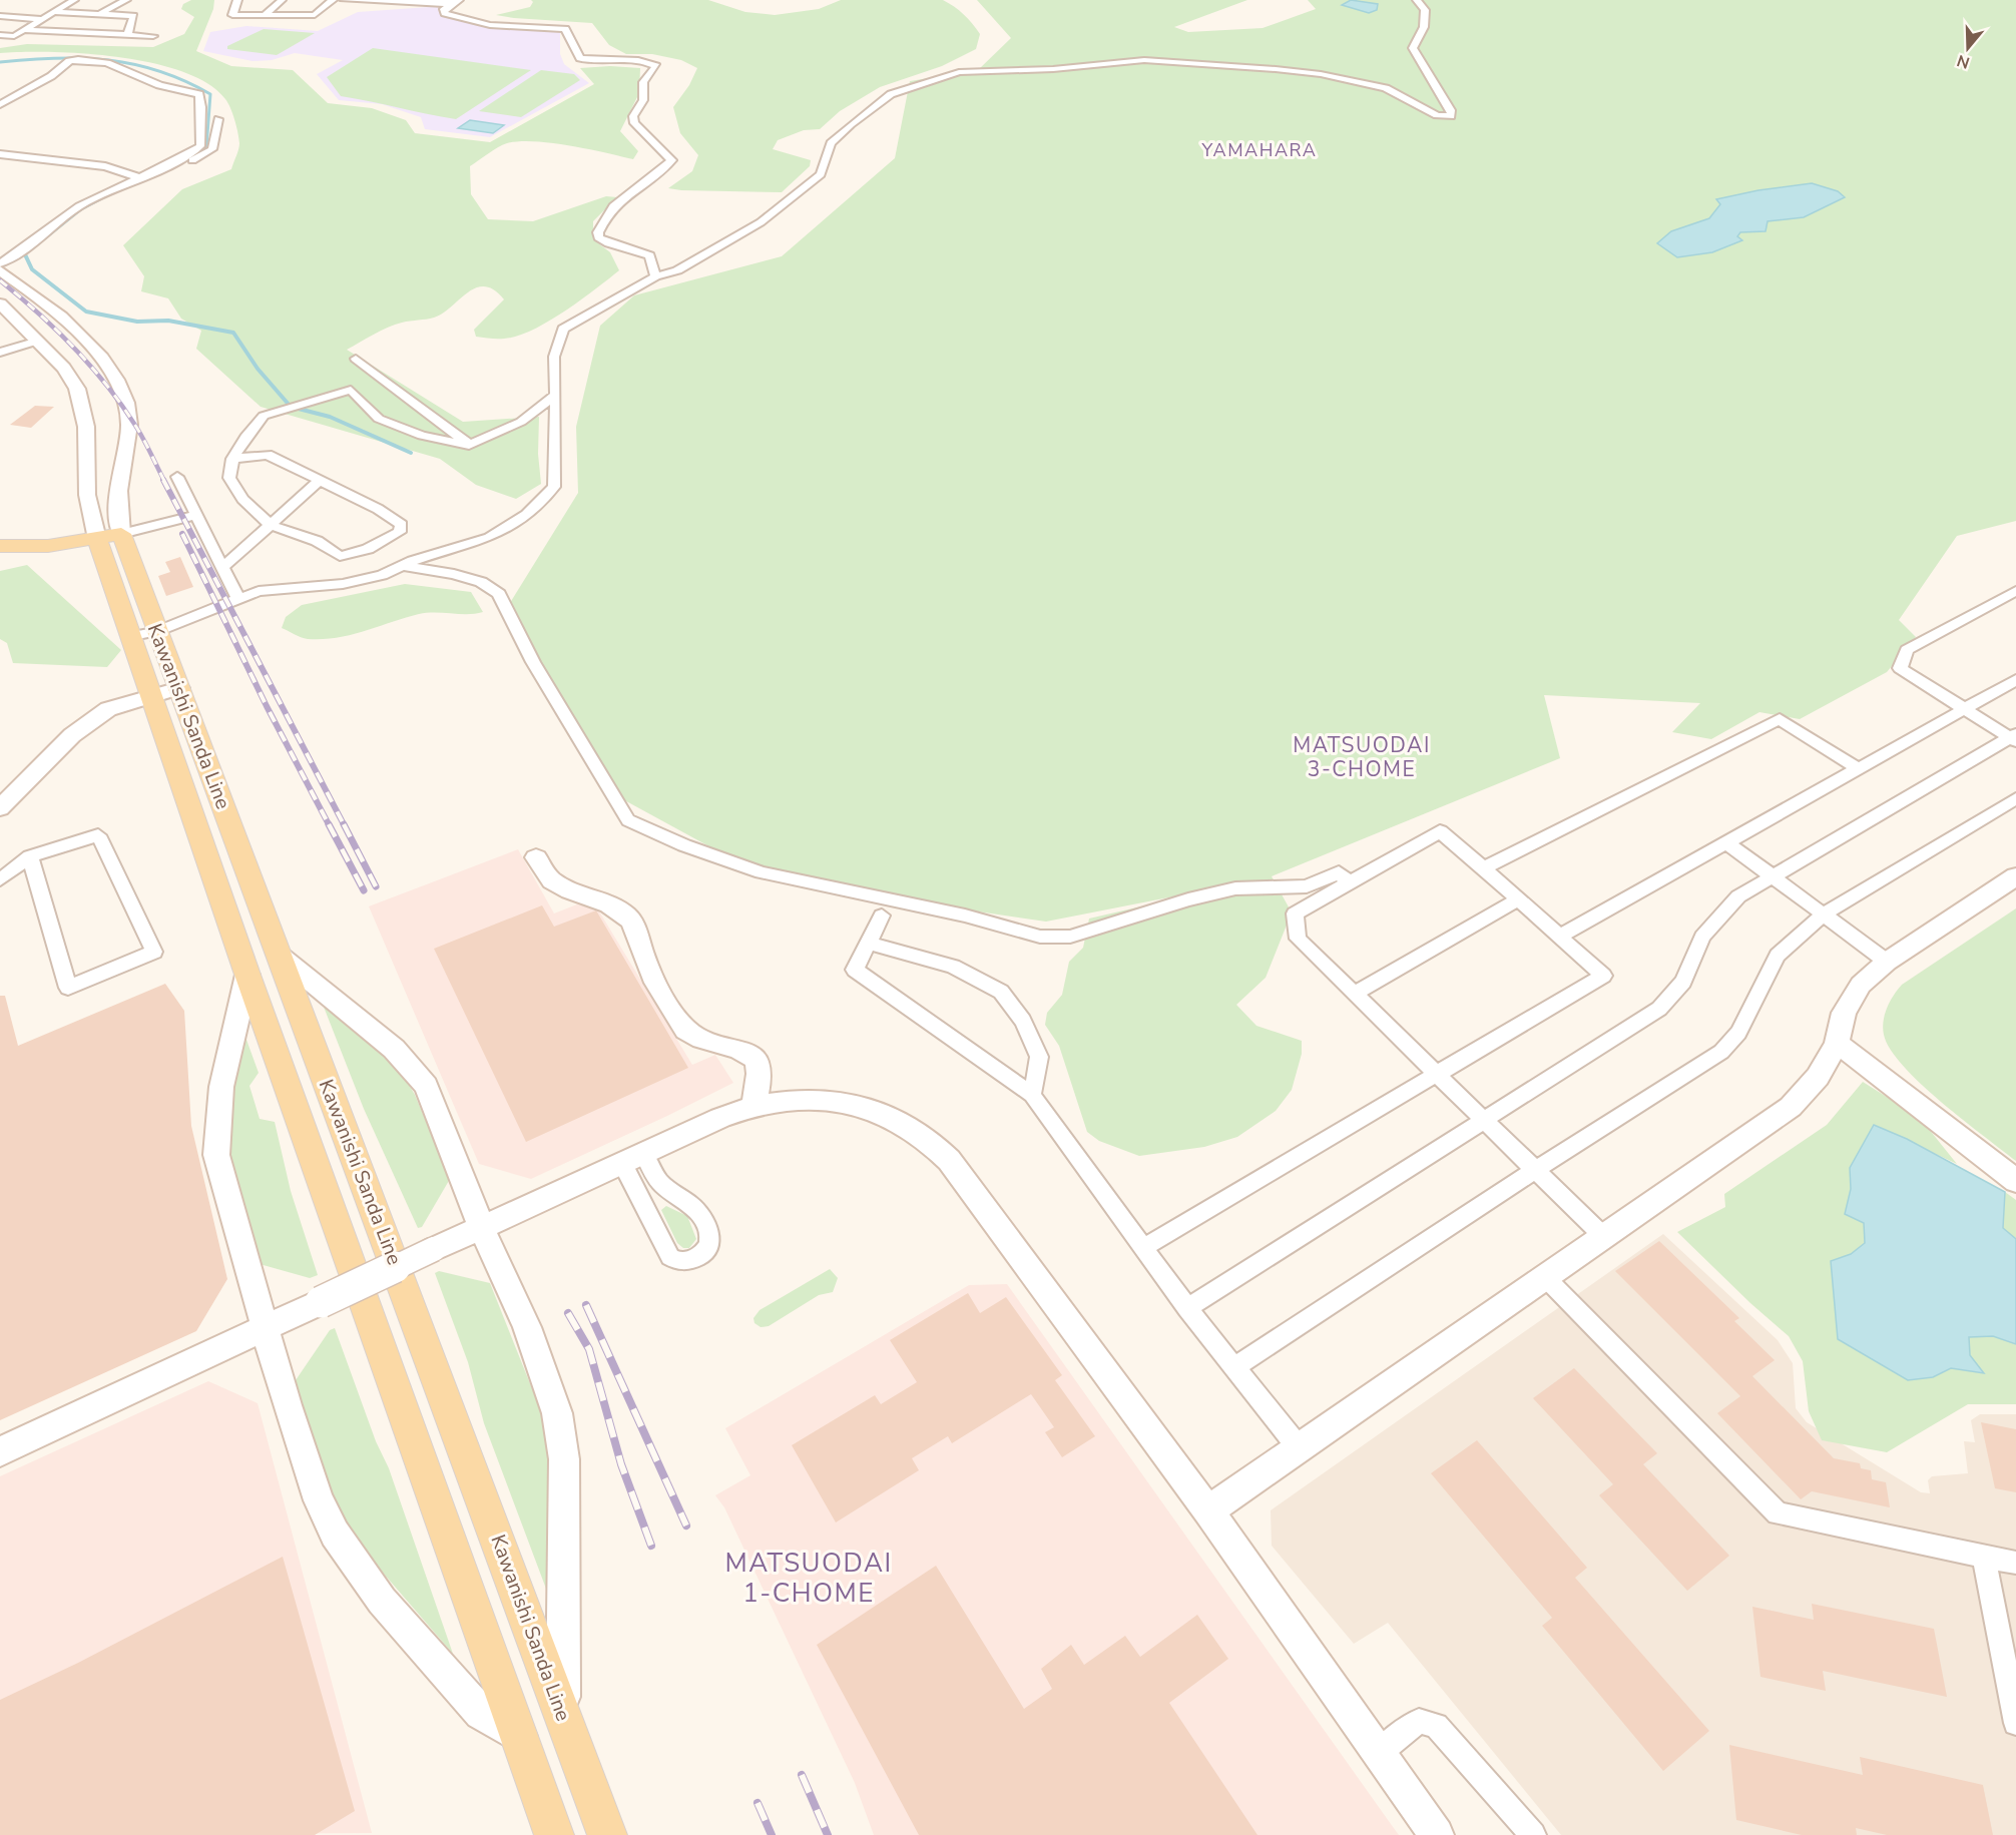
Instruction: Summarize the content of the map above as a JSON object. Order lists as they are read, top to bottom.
{
  "streets": {
    "main road": ["Kawanishi Sanda Line"]
  },
  "districts": ["YAMAHARA", "MATSUODAI 3-CHOME", "MATSUODAI 1-CHOME"],
  "north": "bottom"
}
